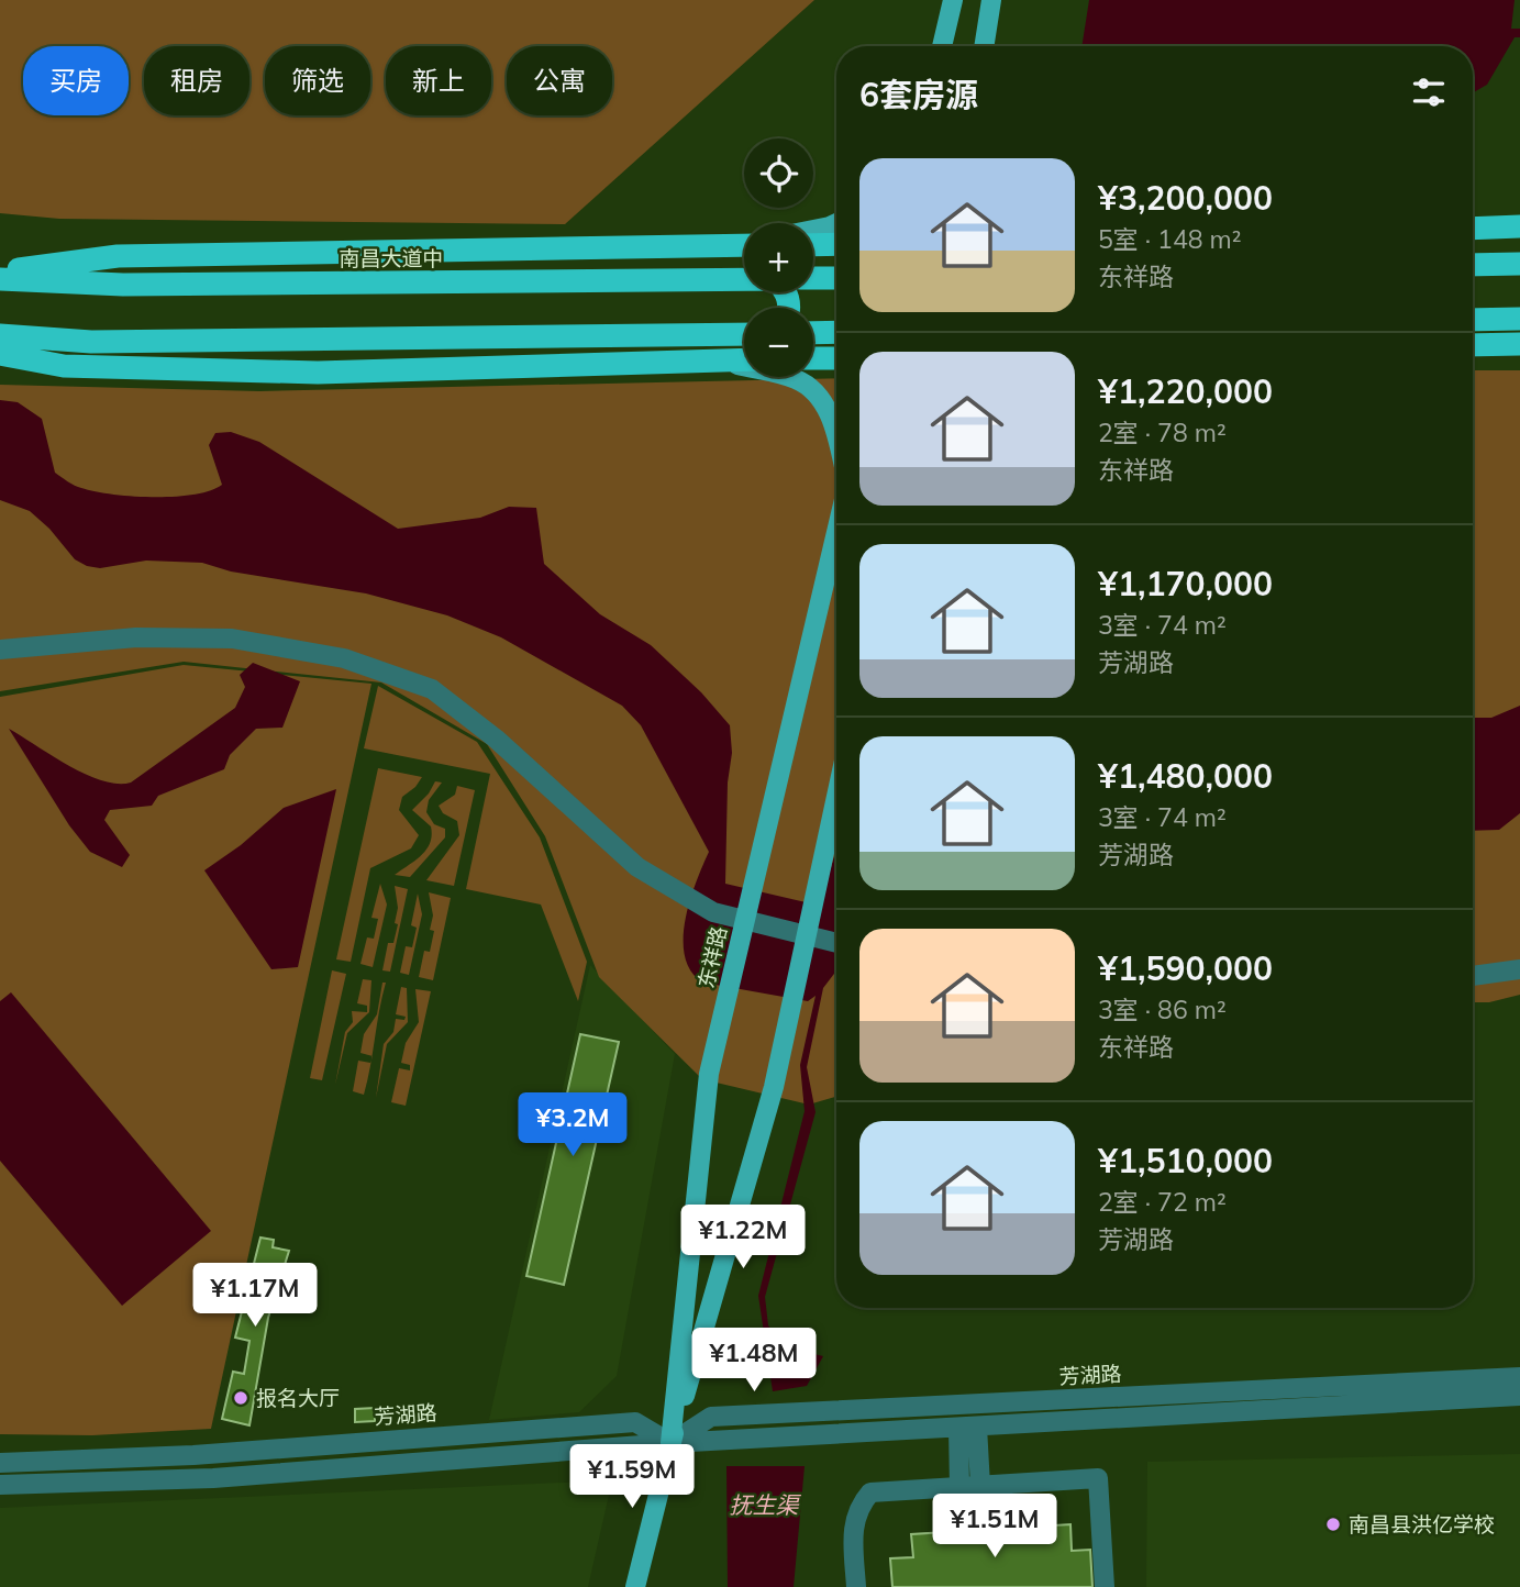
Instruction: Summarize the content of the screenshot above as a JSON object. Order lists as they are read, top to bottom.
{
  "streets": {
    "highway": ["南昌大道中"],
    "main road": ["东祥路"],
    "street": ["芳湖路"]
  },
  "crossings": [
    ["东祥路", "芳湖路"]
  ],
  "water": ["抚生渠"],
  "places": ["报名大厅", "南昌县洪亿学校"],
  "page": {
    "chip": [
      "买房",
      "租房",
      "筛选",
      "新上",
      "公寓"
    ],
    "heading": "6套房源",
    "map_buttons": ["+", "−"],
    "list": [
      {
        "name": "¥3,200,000",
        "note": "5室 · 148 m² · 东祥路"
      },
      {
        "name": "¥1,220,000",
        "note": "2室 · 78 m² · 东祥路"
      },
      {
        "name": "¥1,170,000",
        "note": "3室 · 74 m² · 芳湖路"
      },
      {
        "name": "¥1,480,000",
        "note": "3室 · 74 m² · 芳湖路"
      },
      {
        "name": "¥1,590,000",
        "note": "3室 · 86 m² · 东祥路"
      },
      {
        "name": "¥1,510,000",
        "note": "2室 · 72 m² · 芳湖路"
      }
    ],
    "price": [
      "¥3.2M",
      "¥1.22M",
      "¥1.17M",
      "¥1.48M",
      "¥1.59M",
      "¥1.51M"
    ]
  }
}
